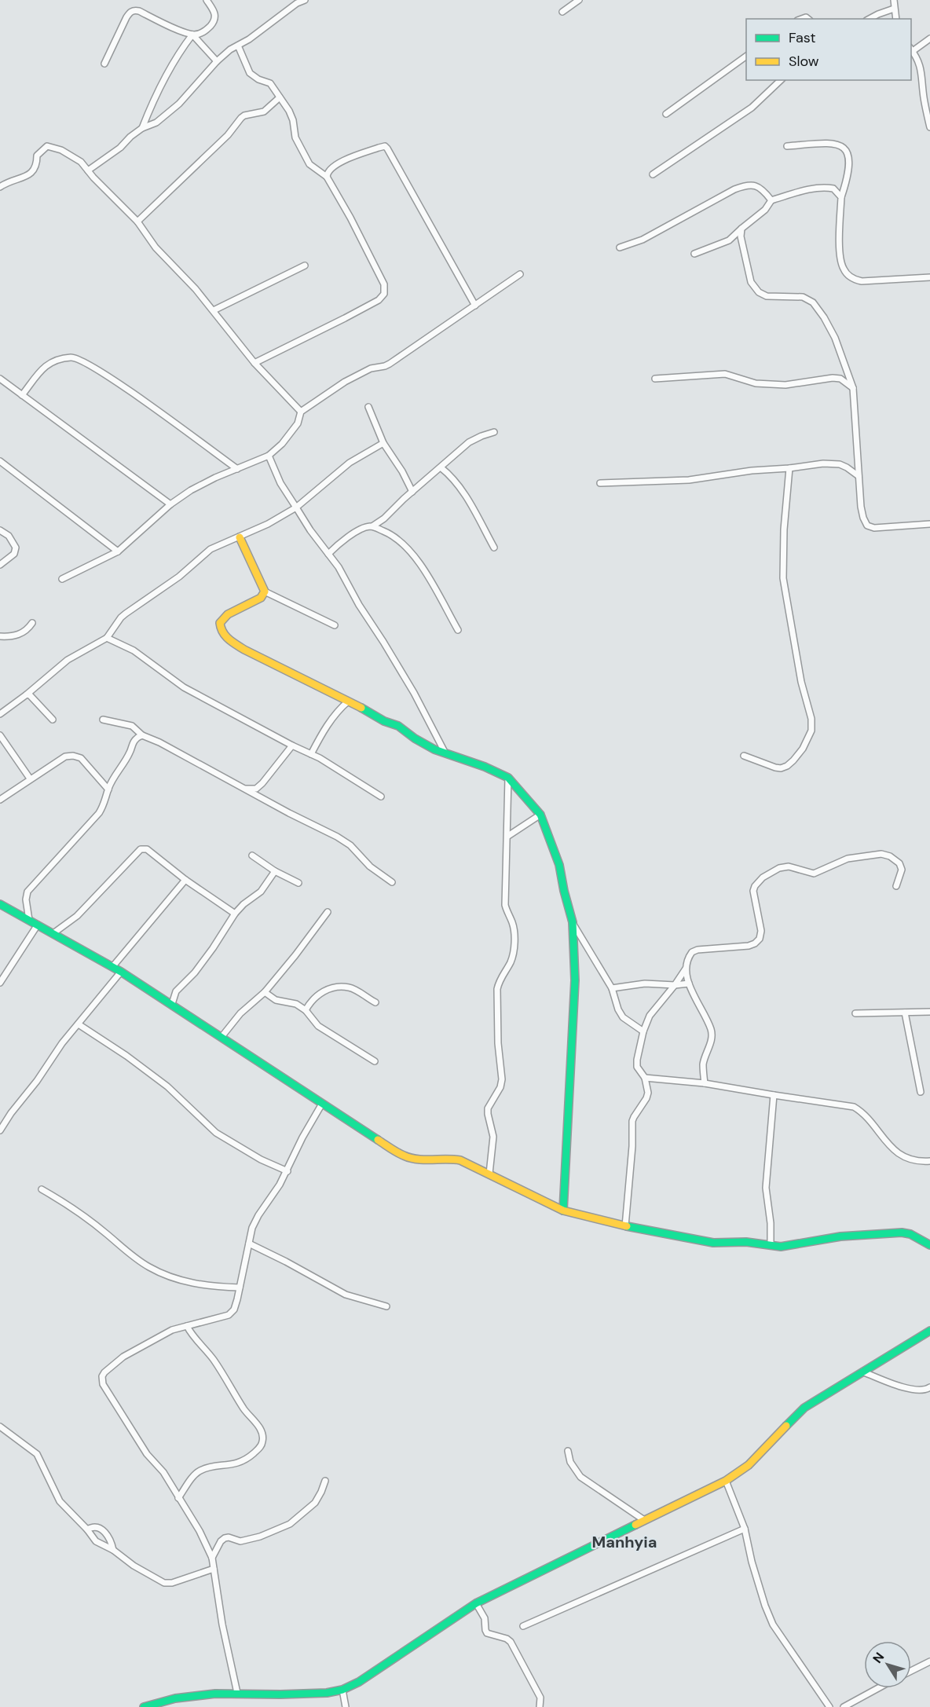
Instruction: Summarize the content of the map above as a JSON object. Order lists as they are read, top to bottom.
{
  "districts": ["Manhyia"],
  "legend": ["Fast", "Slow"],
  "north": "top left"
}
